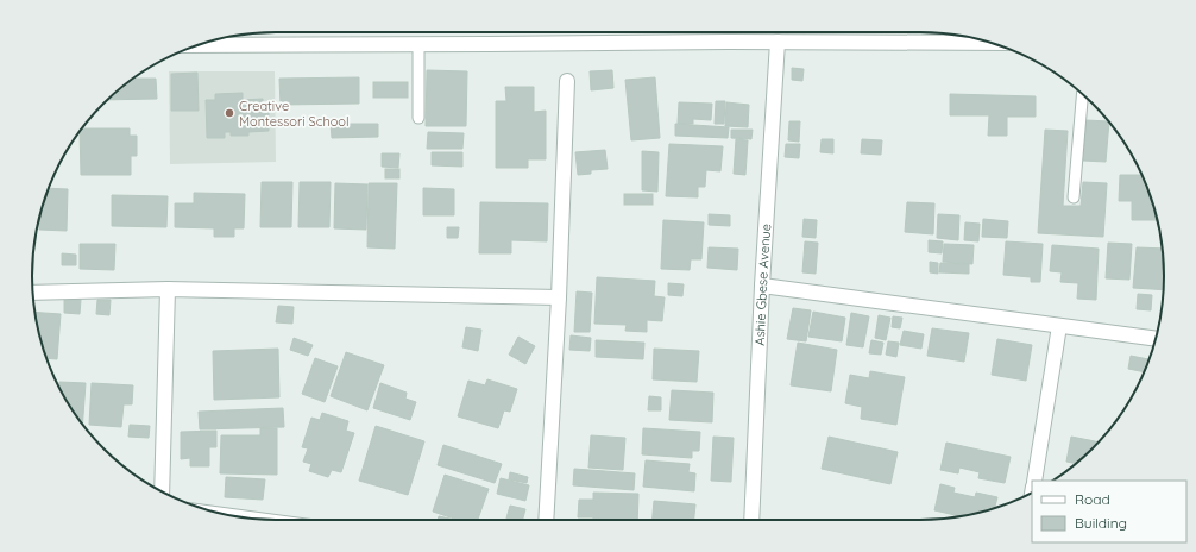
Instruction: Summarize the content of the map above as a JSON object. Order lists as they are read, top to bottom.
{
  "streets": {
    "street": ["Ashie Gbese Avenue"]
  },
  "places": ["Creative Montessori School"],
  "legend": ["Road", "Building"]
}
